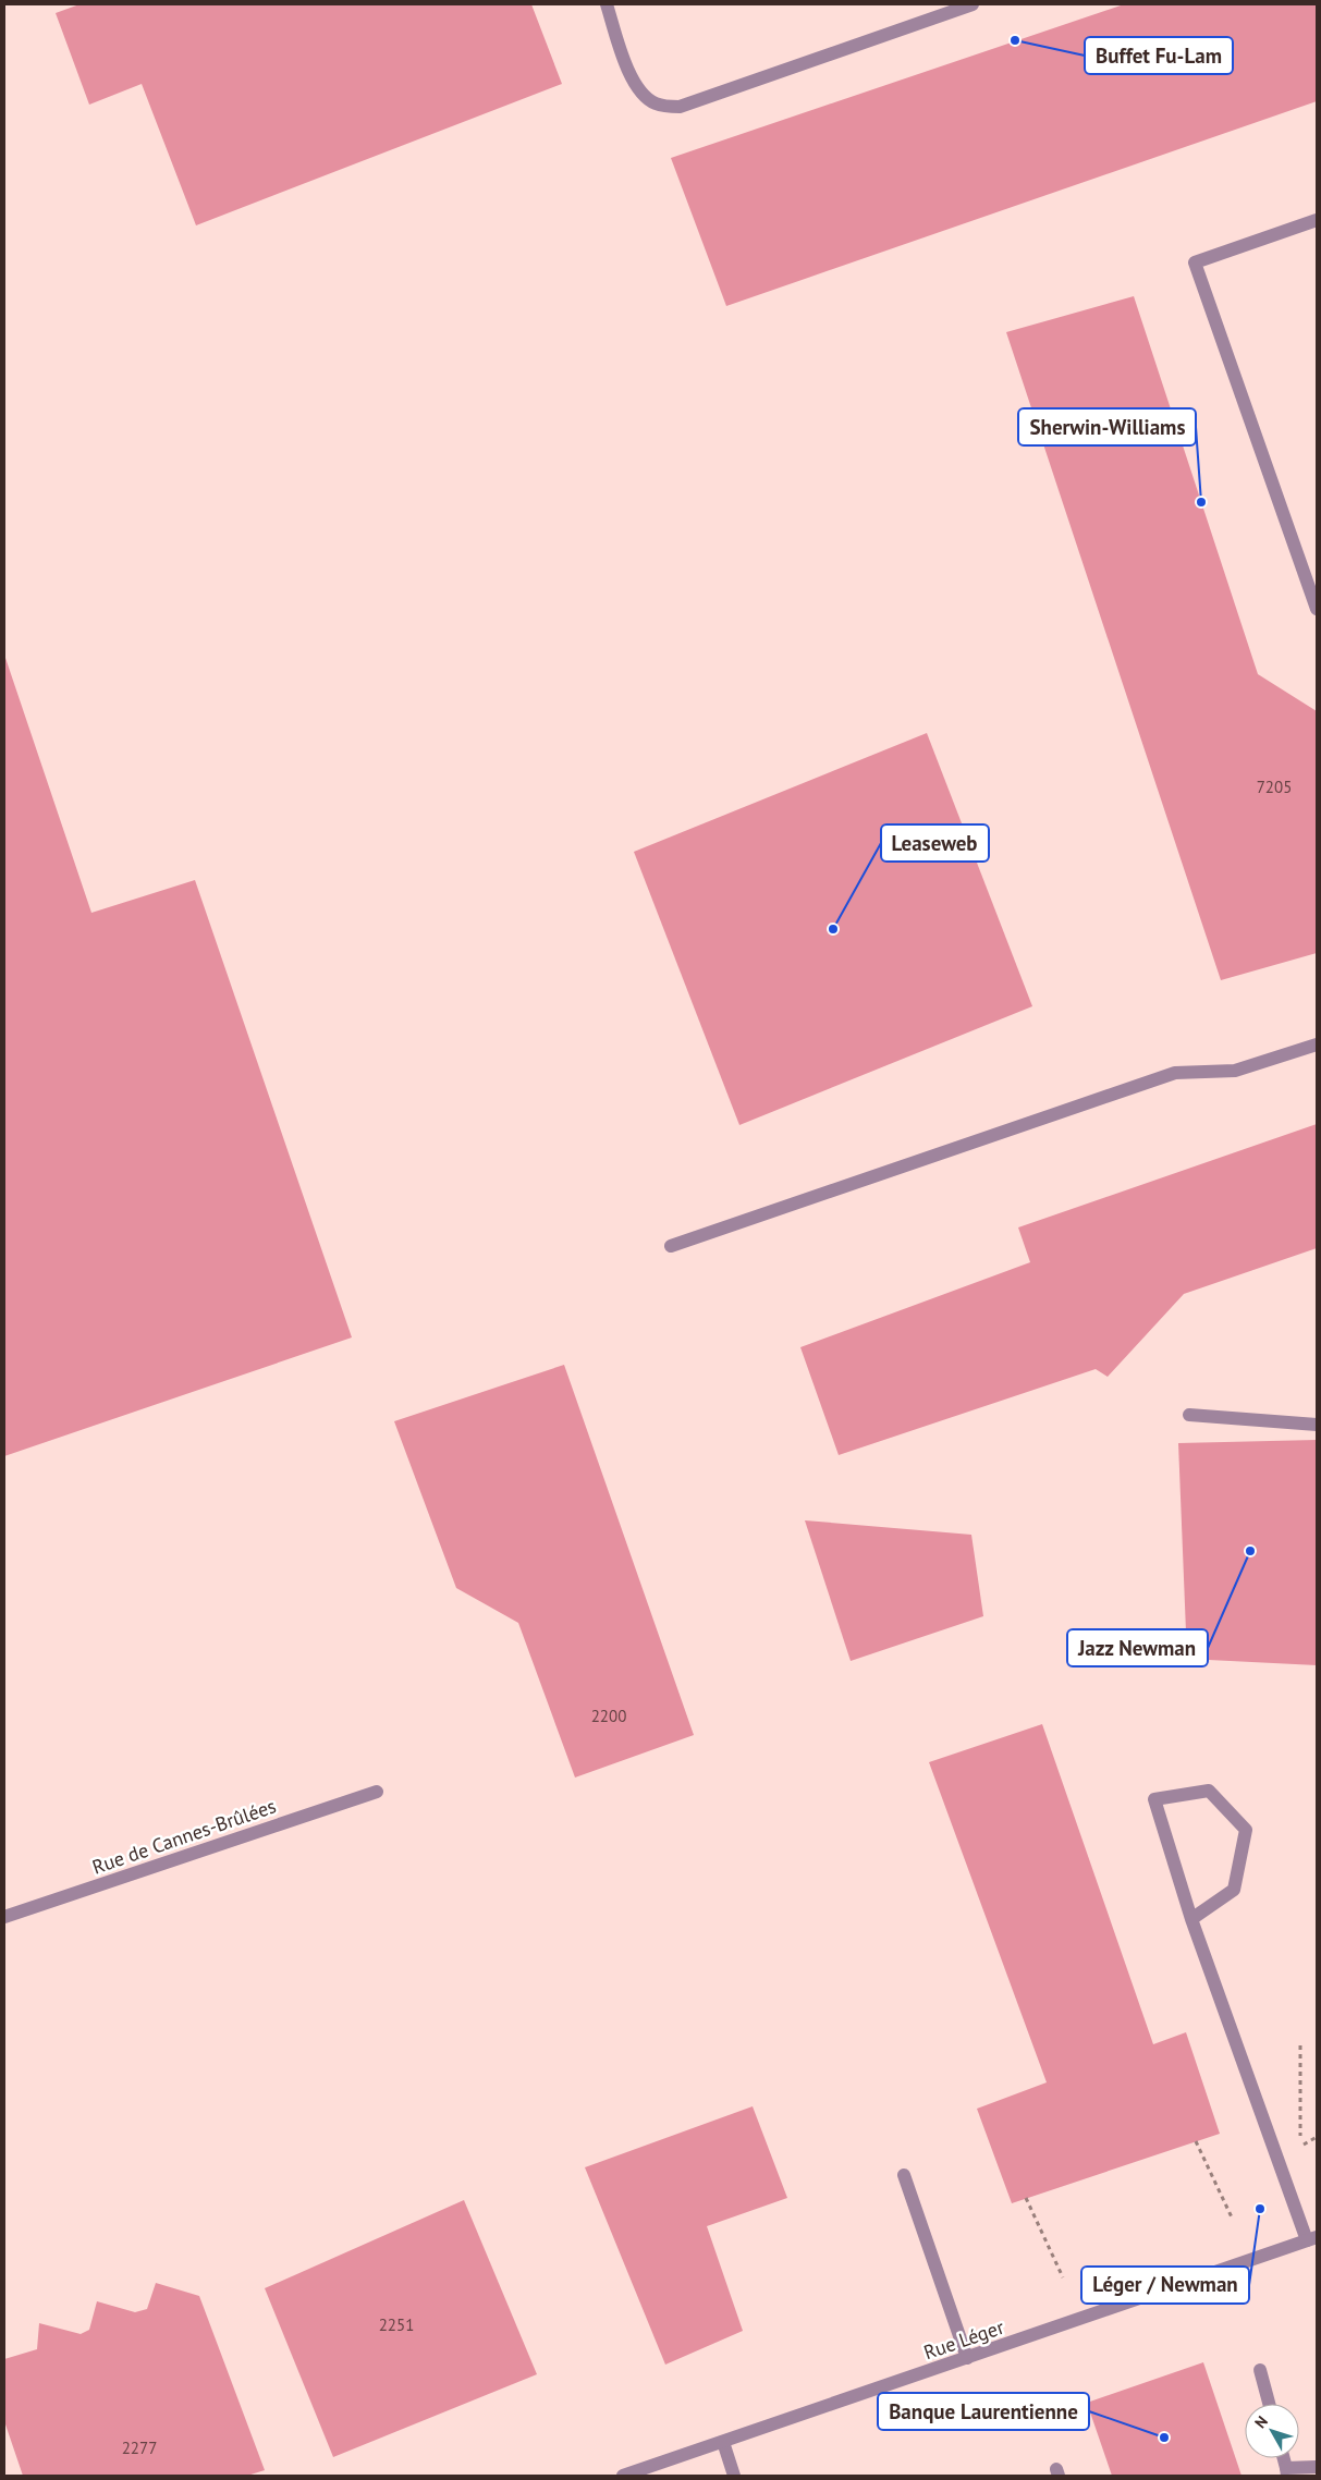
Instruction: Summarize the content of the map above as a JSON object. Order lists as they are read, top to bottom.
{
  "streets": {
    "street": ["Rue de Cannes-Brûlées", "Rue Léger"]
  },
  "places": [
    "Buffet Fu-Lam",
    "Sherwin-Williams",
    "Leaseweb",
    "Jazz Newman",
    "Léger / Newman",
    "Banque Laurentienne"
  ],
  "house_numbers": [
    "7205",
    "2200",
    "2251",
    "2277"
  ],
  "north": "top left"
}
